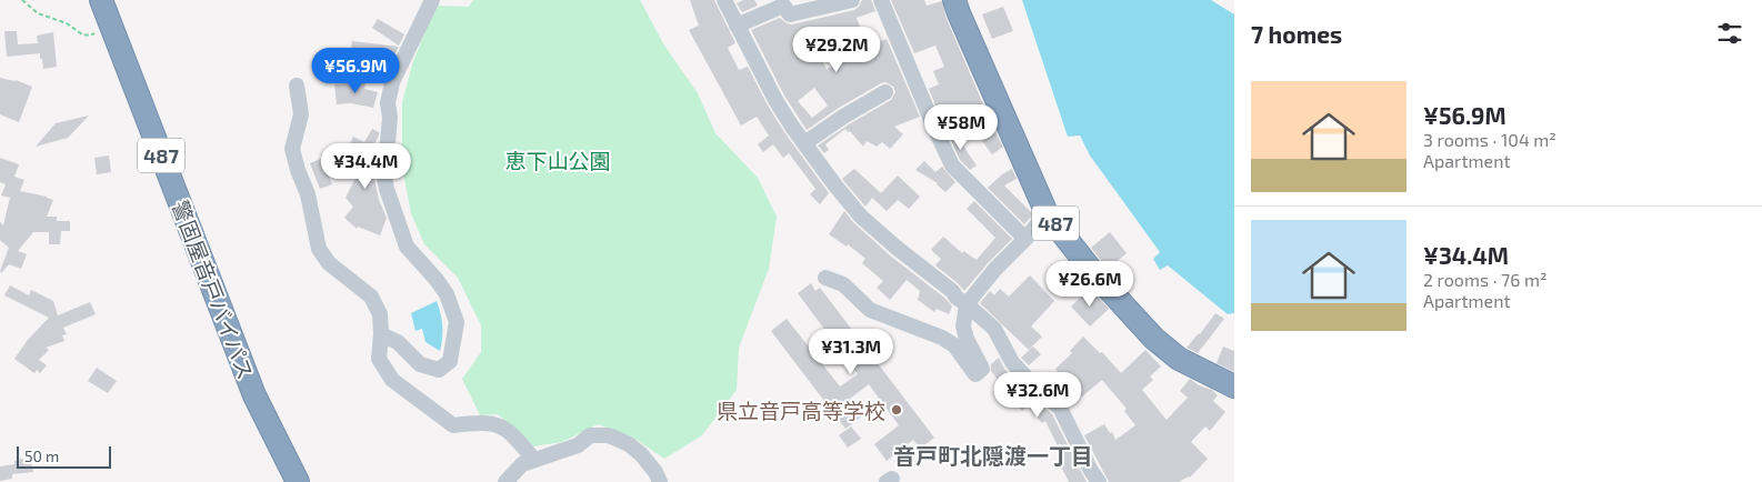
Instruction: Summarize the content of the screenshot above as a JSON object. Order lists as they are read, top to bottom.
{
  "streets": {
    "highway": ["487", "警固屋音戸バイパス"]
  },
  "districts": ["音戸町北隠渡一丁目"],
  "parks": ["恵下山公園"],
  "places": ["県立音戸高等学校"],
  "scale_bar": "50 m",
  "page": {
    "heading": "7 homes",
    "price": [
      "¥29.2M",
      "¥56.9M",
      "¥58M",
      "¥34.4M",
      "¥26.6M",
      "¥31.3M",
      "¥32.6M"
    ],
    "list": [
      {
        "name": "¥56.9M",
        "note": "3 rooms · 104 m² · Apartment"
      },
      {
        "name": "¥34.4M",
        "note": "2 rooms · 76 m² · Apartment"
      }
    ],
    "scale": "50 m"
  }
}
